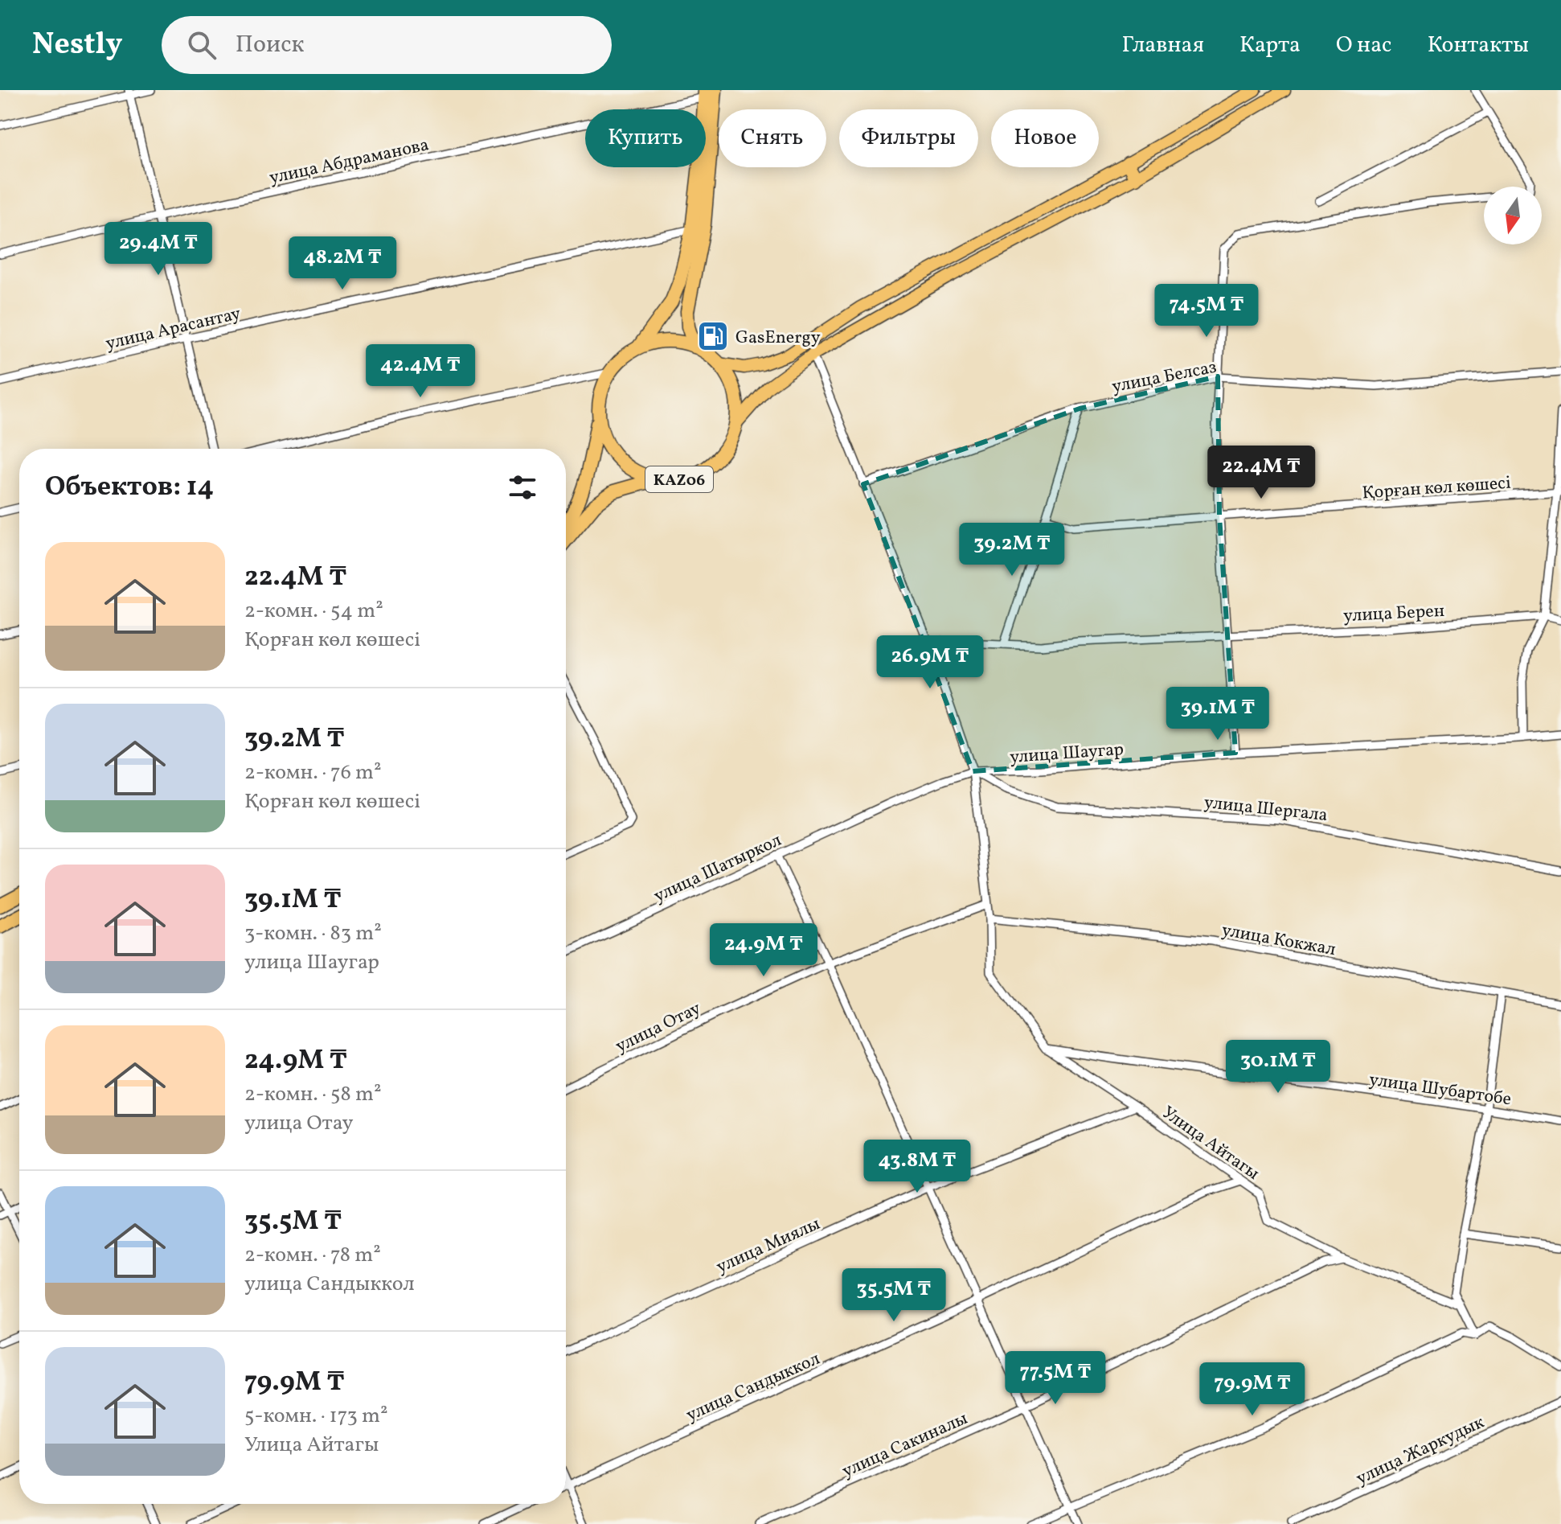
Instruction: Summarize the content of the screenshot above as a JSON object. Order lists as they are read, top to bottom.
{
  "streets": {
    "highway": ["KАZ06"],
    "street": [
      "улица Абдраманова",
      "улица Арасантау",
      "улица Белсаз",
      "Қорған көл көшесі",
      "улица Берен",
      "улица Шаугар",
      "улица Шергала",
      "улица Шатыркол",
      "улица Кокжал",
      "улица Отау",
      "улица Шубартобе",
      "Улица Айтагы",
      "улица Миялы",
      "улица Сандыккол",
      "улица Сакиналы",
      "улица Жаркудык"
    ]
  },
  "crossings": [
    ["улица Абдраманова", "KАZ06"],
    ["улица Арасантау", "KАZ06"],
    ["улица Шаугар", "улица Шергала"],
    ["улица Шаугар", "улица Шатыркол"],
    ["улица Шубартобе", "Улица Айтагы"],
    ["Улица Айтагы", "улица Миялы"],
    ["Улица Айтагы", "улица Сандыккол"],
    ["Улица Айтагы", "улица Сакиналы"]
  ],
  "places": {
    "fuel station": ["GasEnergy"]
  },
  "north": "bottom",
  "page": {
    "header": "Nestly",
    "search": "Поиск",
    "nav": [
      "Главная",
      "Карта",
      "О нас",
      "Контакты"
    ],
    "chip": [
      "Купить",
      "Снять",
      "Фильтры",
      "Новое"
    ],
    "price": [
      "29.4M ₸",
      "48.2M ₸",
      "74.5M ₸",
      "42.4M ₸",
      "22.4M ₸",
      "39.2M ₸",
      "26.9M ₸",
      "39.1M ₸",
      "24.9M ₸",
      "30.1M ₸",
      "43.8M ₸",
      "35.5M ₸",
      "77.5M ₸",
      "79.9M ₸"
    ],
    "heading": "Объектов: 14",
    "list": [
      {
        "name": "22.4M ₸",
        "note": "2-комн. · 54 m² · Қорған көл көшесі"
      },
      {
        "name": "39.2M ₸",
        "note": "2-комн. · 76 m² · Қорған көл көшесі"
      },
      {
        "name": "39.1M ₸",
        "note": "3-комн. · 83 m² · улица Шаугар"
      },
      {
        "name": "24.9M ₸",
        "note": "2-комн. · 58 m² · улица Отау"
      },
      {
        "name": "35.5M ₸",
        "note": "2-комн. · 78 m² · улица Сандыккол"
      },
      {
        "name": "79.9M ₸",
        "note": "5-комн. · 173 m² · Улица Айтагы"
      }
    ]
  }
}
